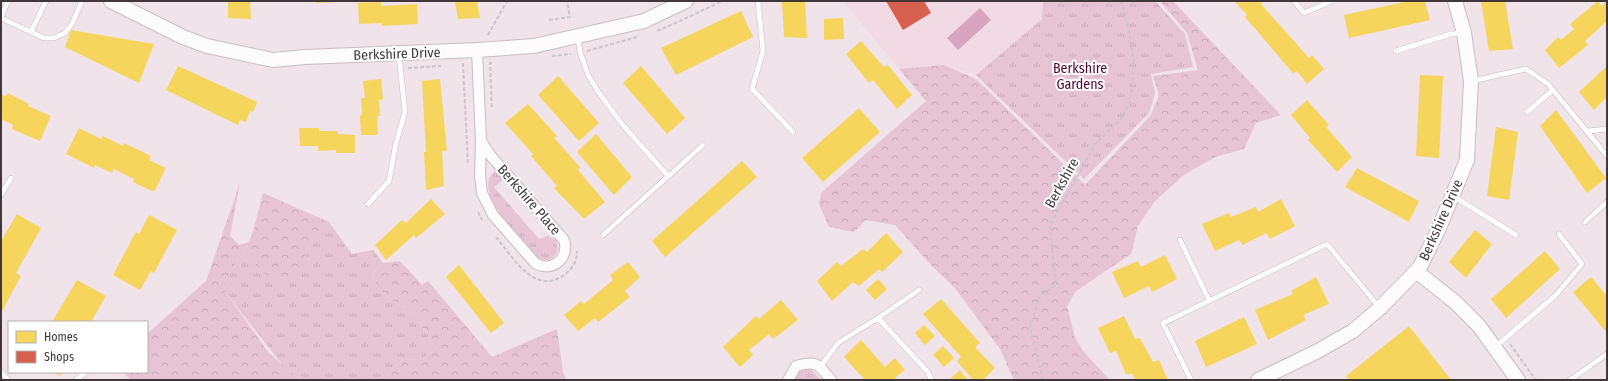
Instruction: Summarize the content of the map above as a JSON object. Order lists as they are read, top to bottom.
{
  "streets": {
    "street": ["Berkshire Drive", "Berkshire Place"],
    "path": ["Berkshire"]
  },
  "crossings": [
    ["Berkshire Drive", "Berkshire Place"]
  ],
  "parks": ["Berkshire Gardens"],
  "legend": ["Homes", "Shops"]
}
